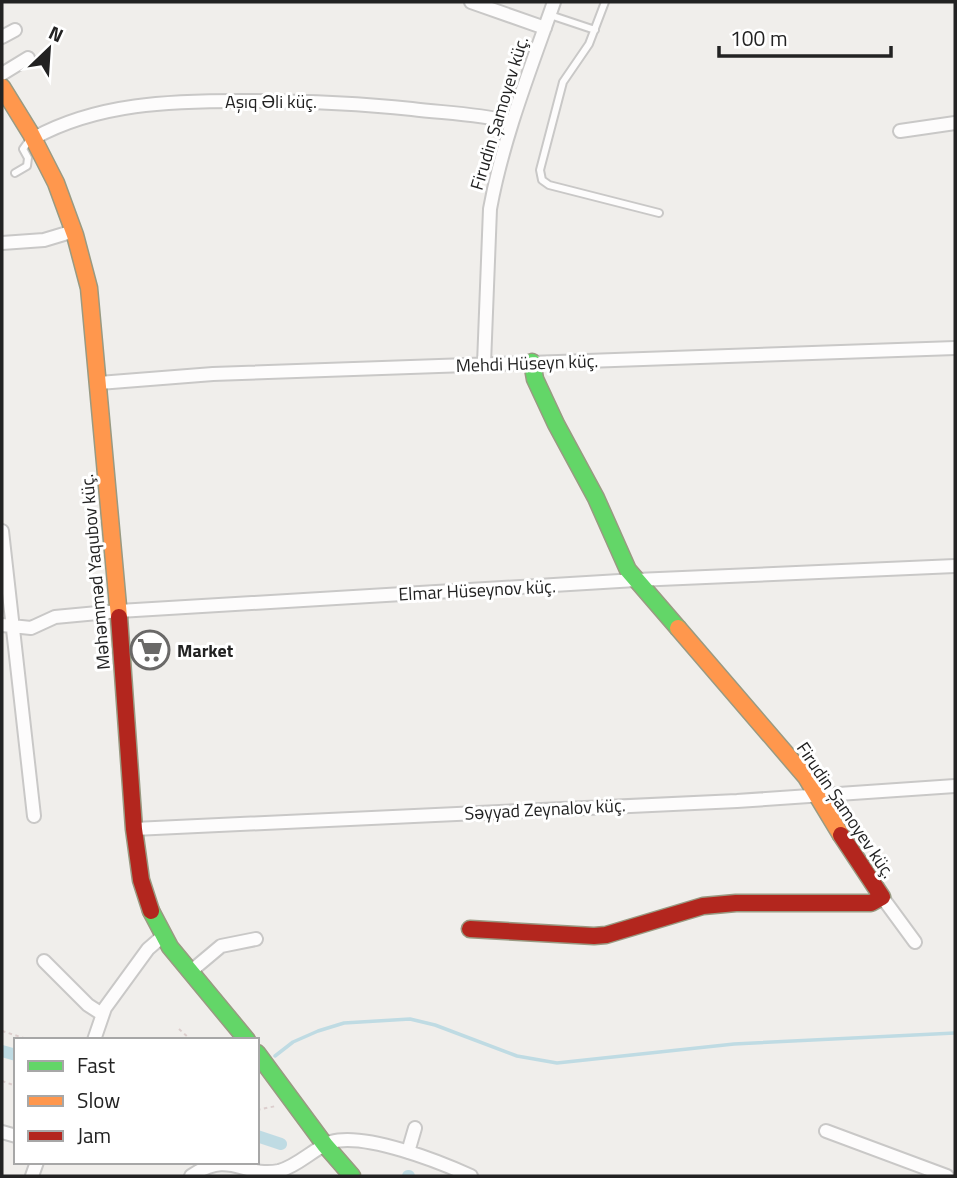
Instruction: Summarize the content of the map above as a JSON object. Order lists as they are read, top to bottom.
{
  "streets": {
    "main road": ["Firudin Şamoyev küç.", "Məhəmməd Yaqubov küç."],
    "street": [
      "Aşıq Əli küç.",
      "Mehdi Hüseyn küç.",
      "Elmar Hüseynov küç.",
      "Səyyad Zeynalov küç."
    ]
  },
  "crossings": [
    ["Aşıq Əli küç.", "Firudin Şamoyev küç."],
    ["Aşıq Əli küç.", "Məhəmməd Yaqubov küç."],
    ["Firudin Şamoyev küç.", "Mehdi Hüseyn küç."],
    ["Firudin Şamoyev küç.", "Elmar Hüseynov küç."],
    ["Firudin Şamoyev küç.", "Səyyad Zeynalov küç."],
    ["Mehdi Hüseyn küç.", "Məhəmməd Yaqubov küç."],
    ["Məhəmməd Yaqubov küç.", "Elmar Hüseynov küç."],
    ["Məhəmməd Yaqubov küç.", "Səyyad Zeynalov küç."]
  ],
  "places": {
    "supermarket": ["Market"]
  },
  "legend": ["Fast", "Slow", "Jam"],
  "scale_bar": "100 m",
  "north": "top right"
}
